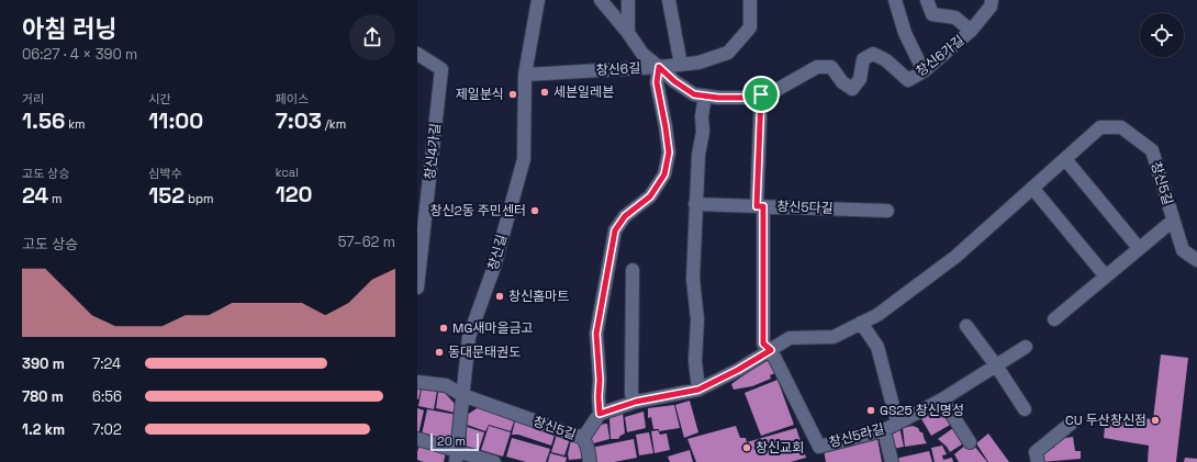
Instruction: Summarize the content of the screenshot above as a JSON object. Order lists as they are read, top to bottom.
{
  "streets": {
    "street": [
      "창신6가길",
      "창신6길",
      "창신4가길",
      "창신5길",
      "창신5다길",
      "창신길",
      "창신5라길"
    ]
  },
  "crossings": [
    ["창신6가길", "창신6길"],
    ["창신6길", "창신길"],
    ["창신5길", "창신길"],
    ["창신5길", "창신5라길"]
  ],
  "places": [
    "세븐일레븐",
    "제일분식",
    "창신2동 주민센터",
    "창신홈마트",
    "MG새마을금고",
    "동대문태권도",
    "GS25 창신명성",
    "CU 두산창신점",
    "창신교회"
  ],
  "scale_bar": "20 m",
  "page": {
    "heading": ["아침 러닝", "06:27 · 4 × 390 m"],
    "stats": [
      ["거리", "1.56 km"],
      ["시간", "11:00"],
      ["페이스", "7:03 /km"],
      ["고도 상승", "24 m"],
      ["심박수", "152 bpm"],
      ["kcal", "120"]
    ],
    "chart": ["고도 상승", "57–62 m"],
    "list": [
      {
        "name": "390 m",
        "note": "7:24"
      },
      {
        "name": "780 m",
        "note": "6:56"
      },
      {
        "name": "1.2 km",
        "note": "7:02"
      }
    ],
    "scale": "20 m"
  }
}
